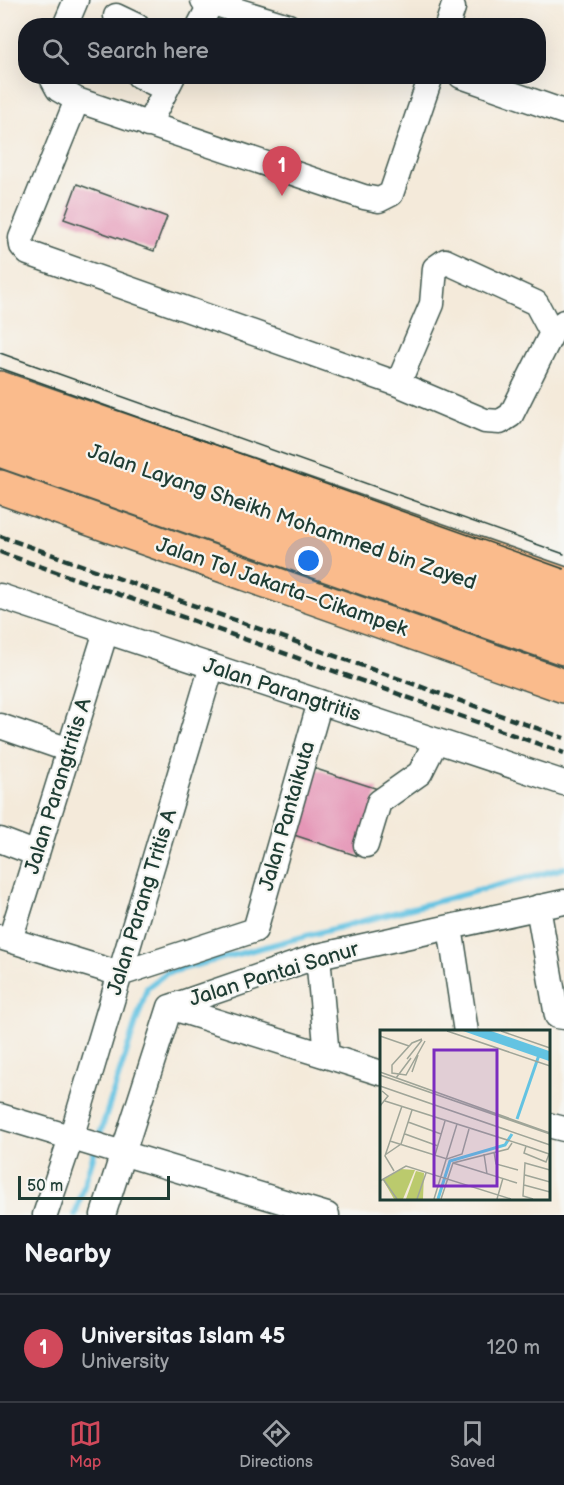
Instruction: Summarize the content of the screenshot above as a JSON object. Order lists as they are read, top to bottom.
{
  "streets": {
    "highway": ["Jalan Layang Sheikh Mohammed bin Zayed", "Jalan Tol Jakarta–Cikampek"],
    "street": [
      "Jalan Parangtritis",
      "Jalan Parangtritis A",
      "Jalan Pantaikuta",
      "Jalan Parang Tritis A",
      "Jalan Pantai Sanur"
    ]
  },
  "crossings": [
    ["Jalan Parangtritis", "Jalan Parangtritis A"],
    ["Jalan Parangtritis", "Jalan Pantaikuta"],
    ["Jalan Parangtritis", "Jalan Parang Tritis A"],
    ["Jalan Pantaikuta", "Jalan Parang Tritis A"]
  ],
  "scale_bar": "50 m",
  "page": {
    "search": "Search here",
    "pins": "1",
    "scale": "50 m",
    "heading": "Nearby",
    "list": [
      {
        "mark": "1",
        "name": "Universitas Islam 45",
        "note": "University",
        "value": "120 m"
      }
    ],
    "nav": ["Map", "Directions", "Saved"]
  }
}
